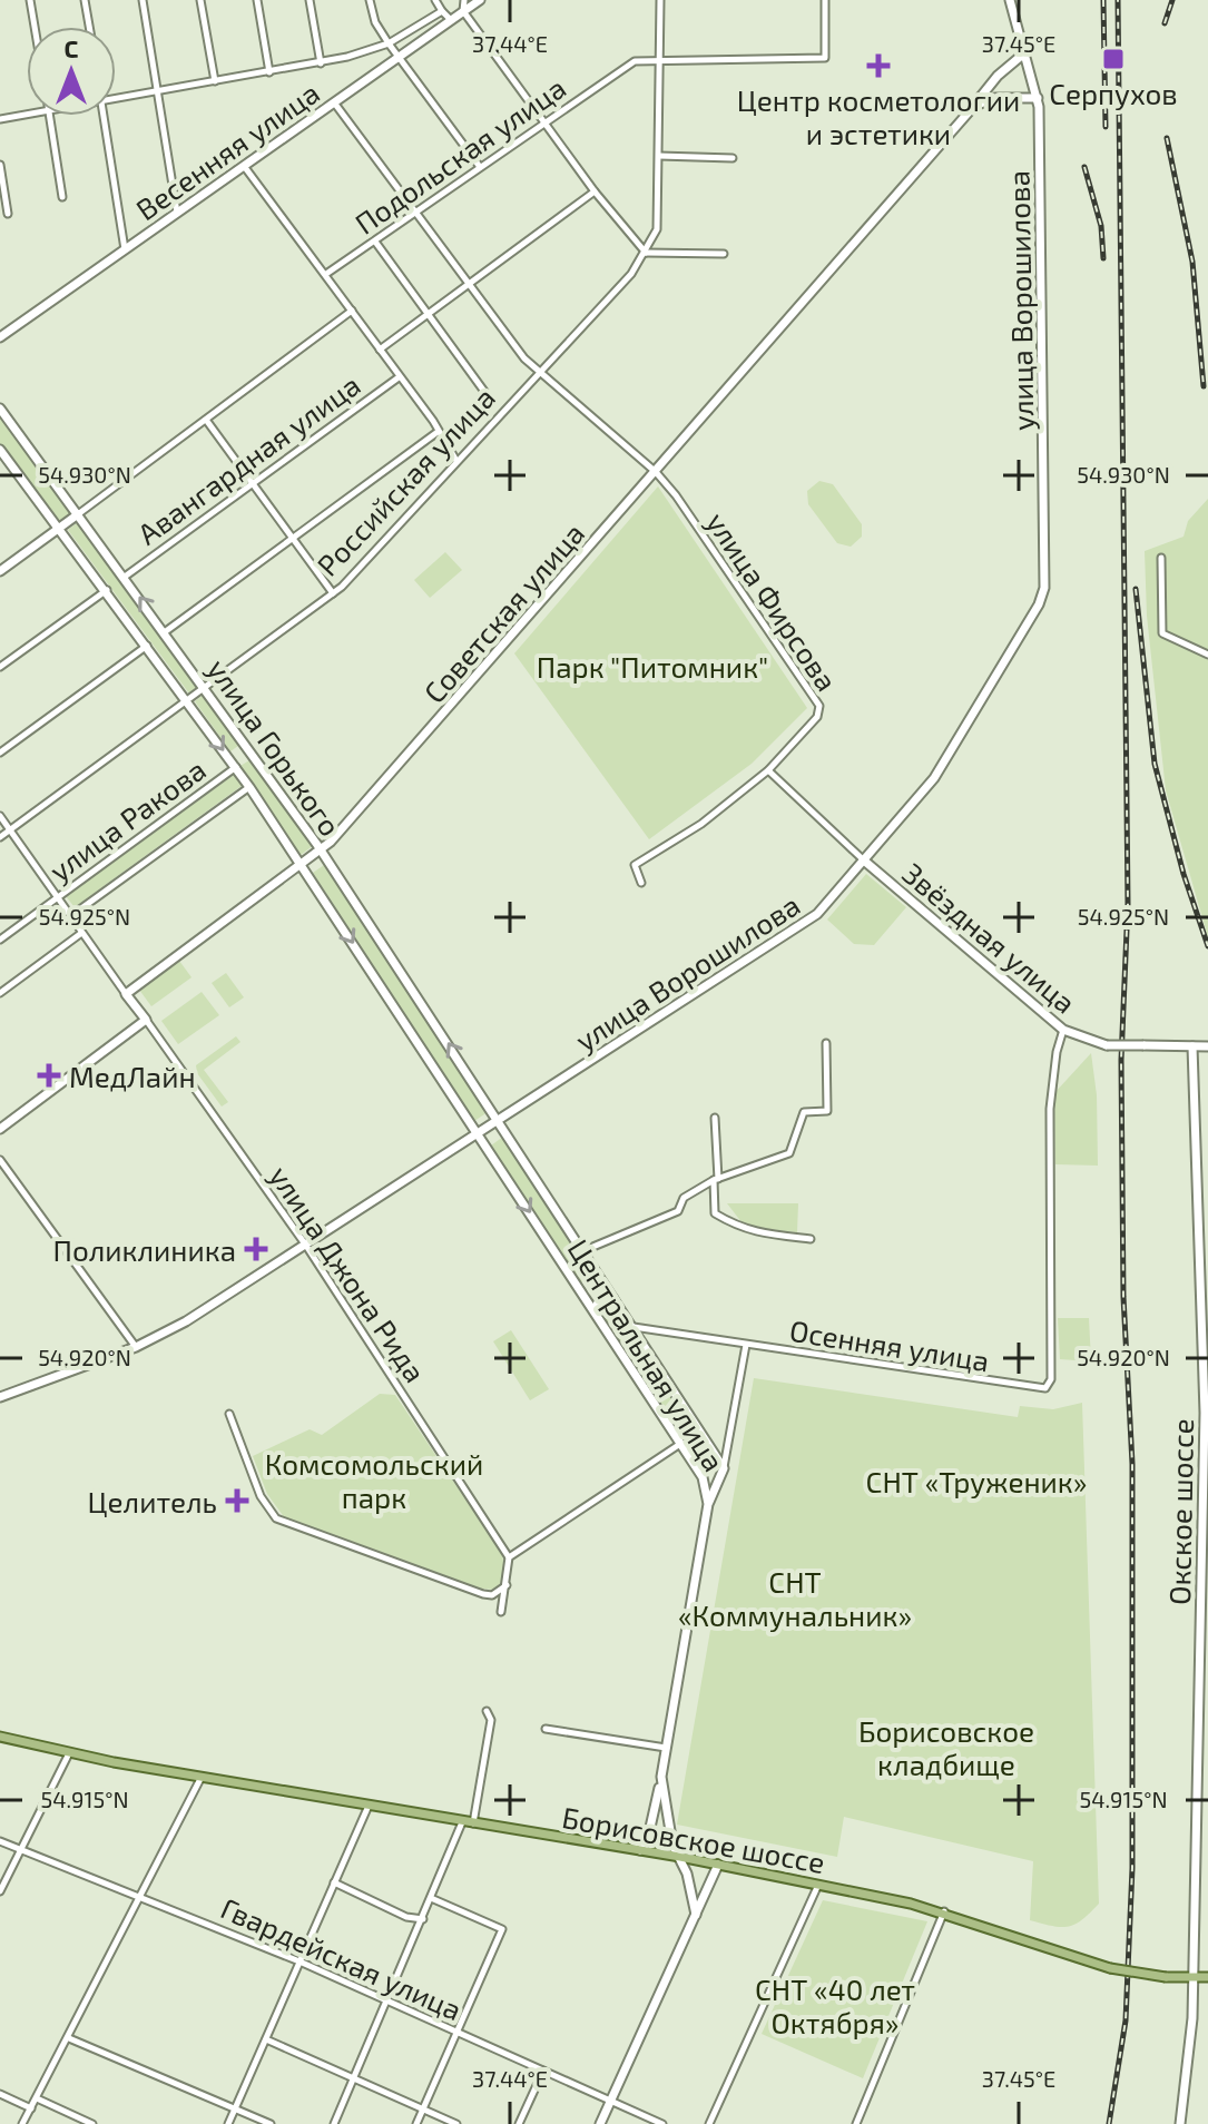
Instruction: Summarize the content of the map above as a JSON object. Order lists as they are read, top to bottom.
{
  "streets": {
    "main road": ["Борисовское шоссе"],
    "street": [
      "Весенняя улица",
      "Подольская улица",
      "улица Ворошилова",
      "Авангардная улица",
      "Российская улица",
      "улица Фирсова",
      "Советская улица",
      "улица Горького",
      "улица Ракова",
      "Звёздная улица",
      "улица Джона Рида",
      "Осенняя улица",
      "Центральная улица",
      "Окское шоссе",
      "Гвардейская улица"
    ]
  },
  "crossings": [
    ["Весенняя улица", "улица Фирсова"],
    ["Подольская улица", "улица Фирсова"],
    ["улица Ворошилова", "Советская улица"],
    ["улица Ворошилова", "улица Горького"],
    ["улица Ворошилова", "Звёздная улица"],
    ["улица Ворошилова", "улица Джона Рида"],
    ["улица Ворошилова", "Центральная улица"],
    ["Авангардная улица", "улица Горького"],
    ["Российская улица", "улица Фирсова"],
    ["Российская улица", "улица Горького"],
    ["улица Фирсова", "Советская улица"],
    ["Советская улица", "улица Горького"],
    ["улица Горького", "улица Ракова"],
    ["улица Горького", "Центральная улица"],
    ["Звёздная улица", "Осенняя улица"],
    ["Звёздная улица", "Окское шоссе"],
    ["Осенняя улица", "Центральная улица"],
    ["Центральная улица", "Борисовское шоссе"],
    ["Окское шоссе", "Борисовское шоссе"]
  ],
  "parks": [
    "Парк \"Питомник\"",
    "Комсомольский парк",
    "СНТ «Труженик»",
    "СНТ «Коммунальник»",
    "Борисовское кладбище",
    "СНТ «40 лет Октября»"
  ],
  "places": {
    "transit": ["Серпухов"],
    "health": [
      "Центр косметологии и эстетики",
      "МедЛайн",
      "Поликлиника",
      "Целитель"
    ]
  },
  "north": "top",
  "coordinates": [
    "37.44°E",
    "37.45°E",
    "54.930°N",
    "54.925°N",
    "54.920°N",
    "54.915°N"
  ]
}
